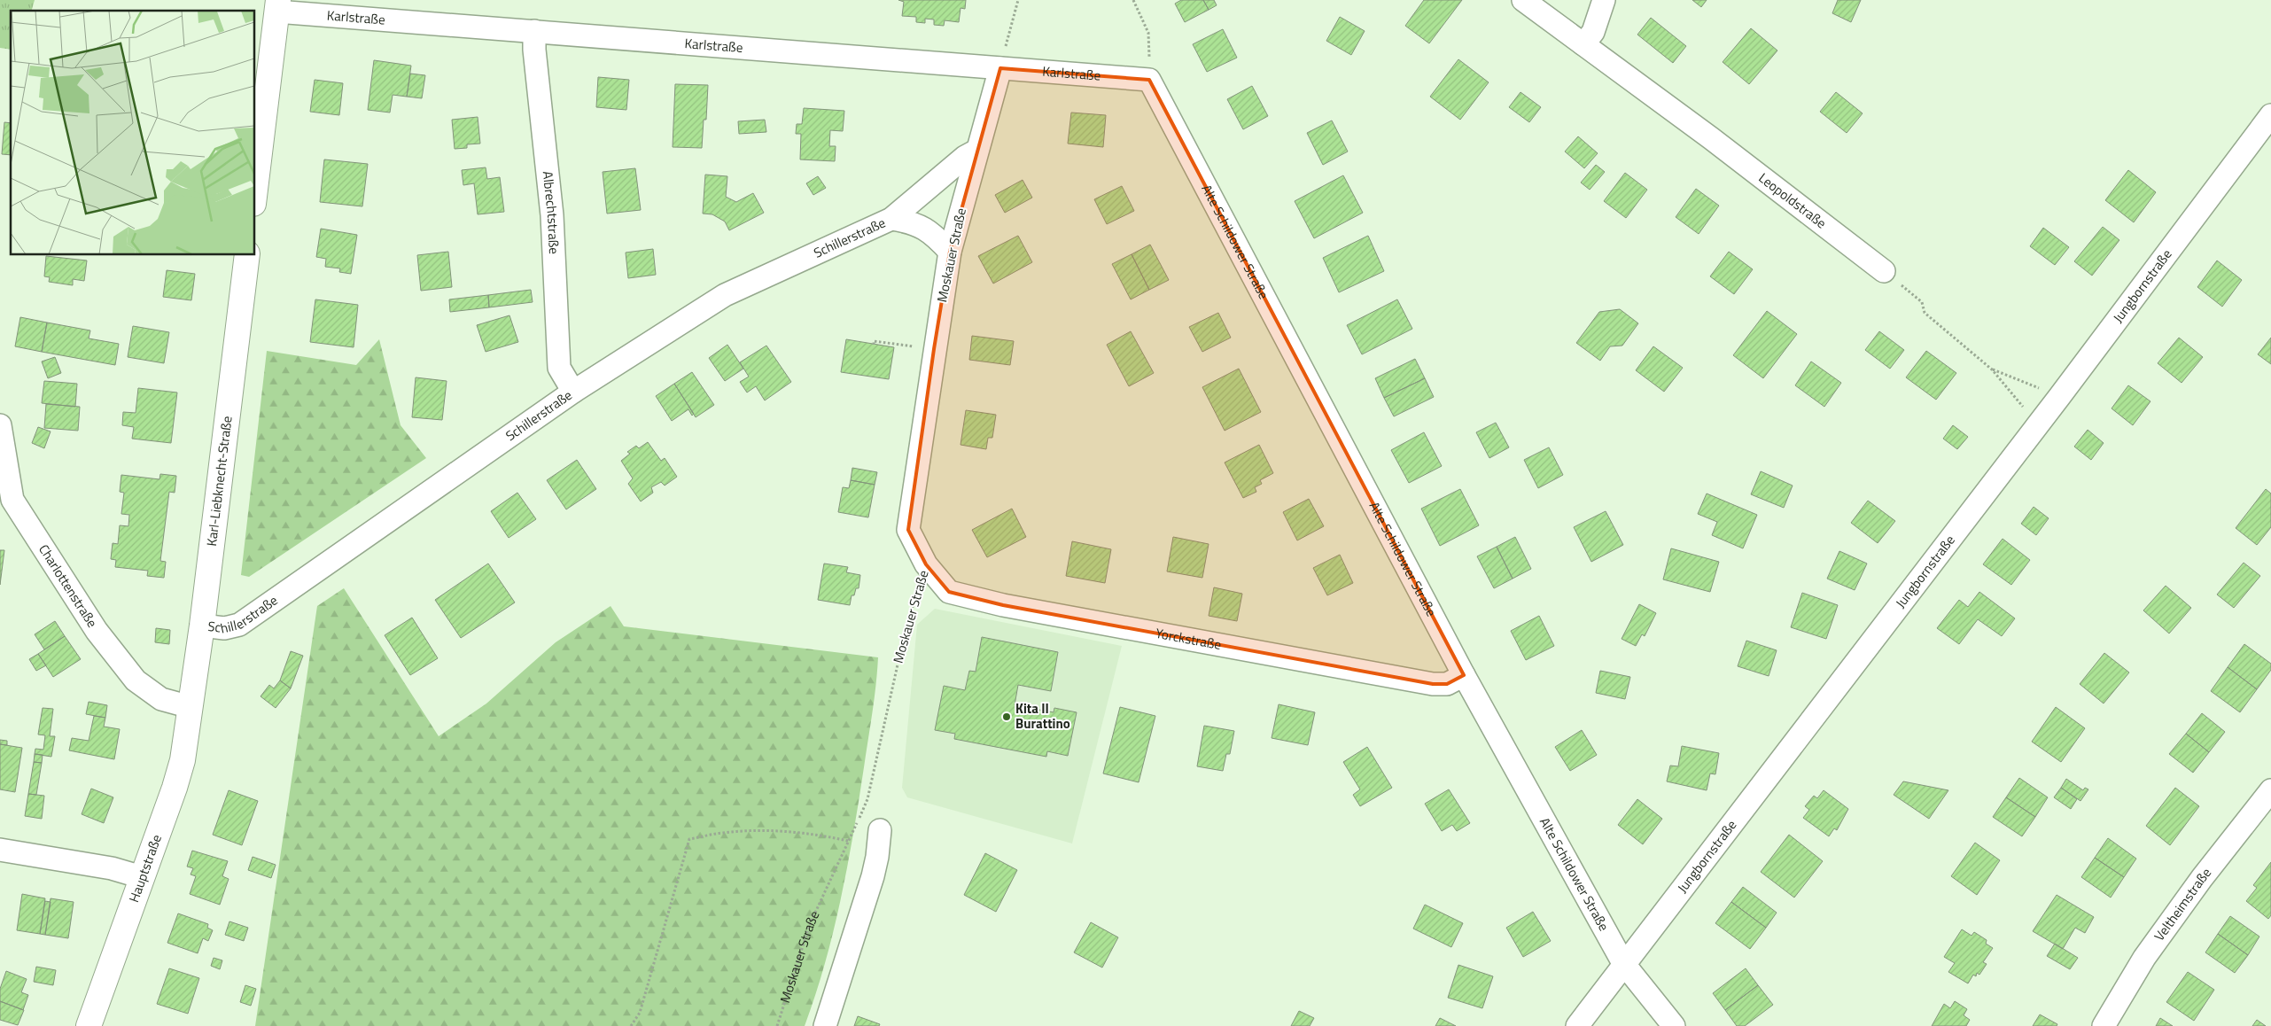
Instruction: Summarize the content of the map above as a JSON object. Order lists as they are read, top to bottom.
{
  "streets": {
    "street": [
      "Karlstraße",
      "Leopoldstraße",
      "Albrechtstraße",
      "Schillerstraße",
      "Alte Schildower Straße",
      "Moskauer Straße",
      "Jungbornstraße",
      "Karl-Liebknecht-Straße",
      "Charlottenstraße",
      "Yorckstraße",
      "Hauptstraße",
      "Veltheimstraße"
    ]
  },
  "crossings": [
    ["Karlstraße", "Albrechtstraße"],
    ["Karlstraße", "Alte Schildower Straße"],
    ["Karlstraße", "Moskauer Straße"],
    ["Albrechtstraße", "Schillerstraße"],
    ["Schillerstraße", "Moskauer Straße"],
    ["Schillerstraße", "Karl-Liebknecht-Straße"],
    ["Alte Schildower Straße", "Jungbornstraße"],
    ["Alte Schildower Straße", "Yorckstraße"],
    ["Moskauer Straße", "Yorckstraße"],
    ["Karl-Liebknecht-Straße", "Charlottenstraße"],
    ["Karl-Liebknecht-Straße", "Hauptstraße"],
    ["Charlottenstraße", "Hauptstraße"]
  ],
  "places": ["Kita II Burattino"]
}
